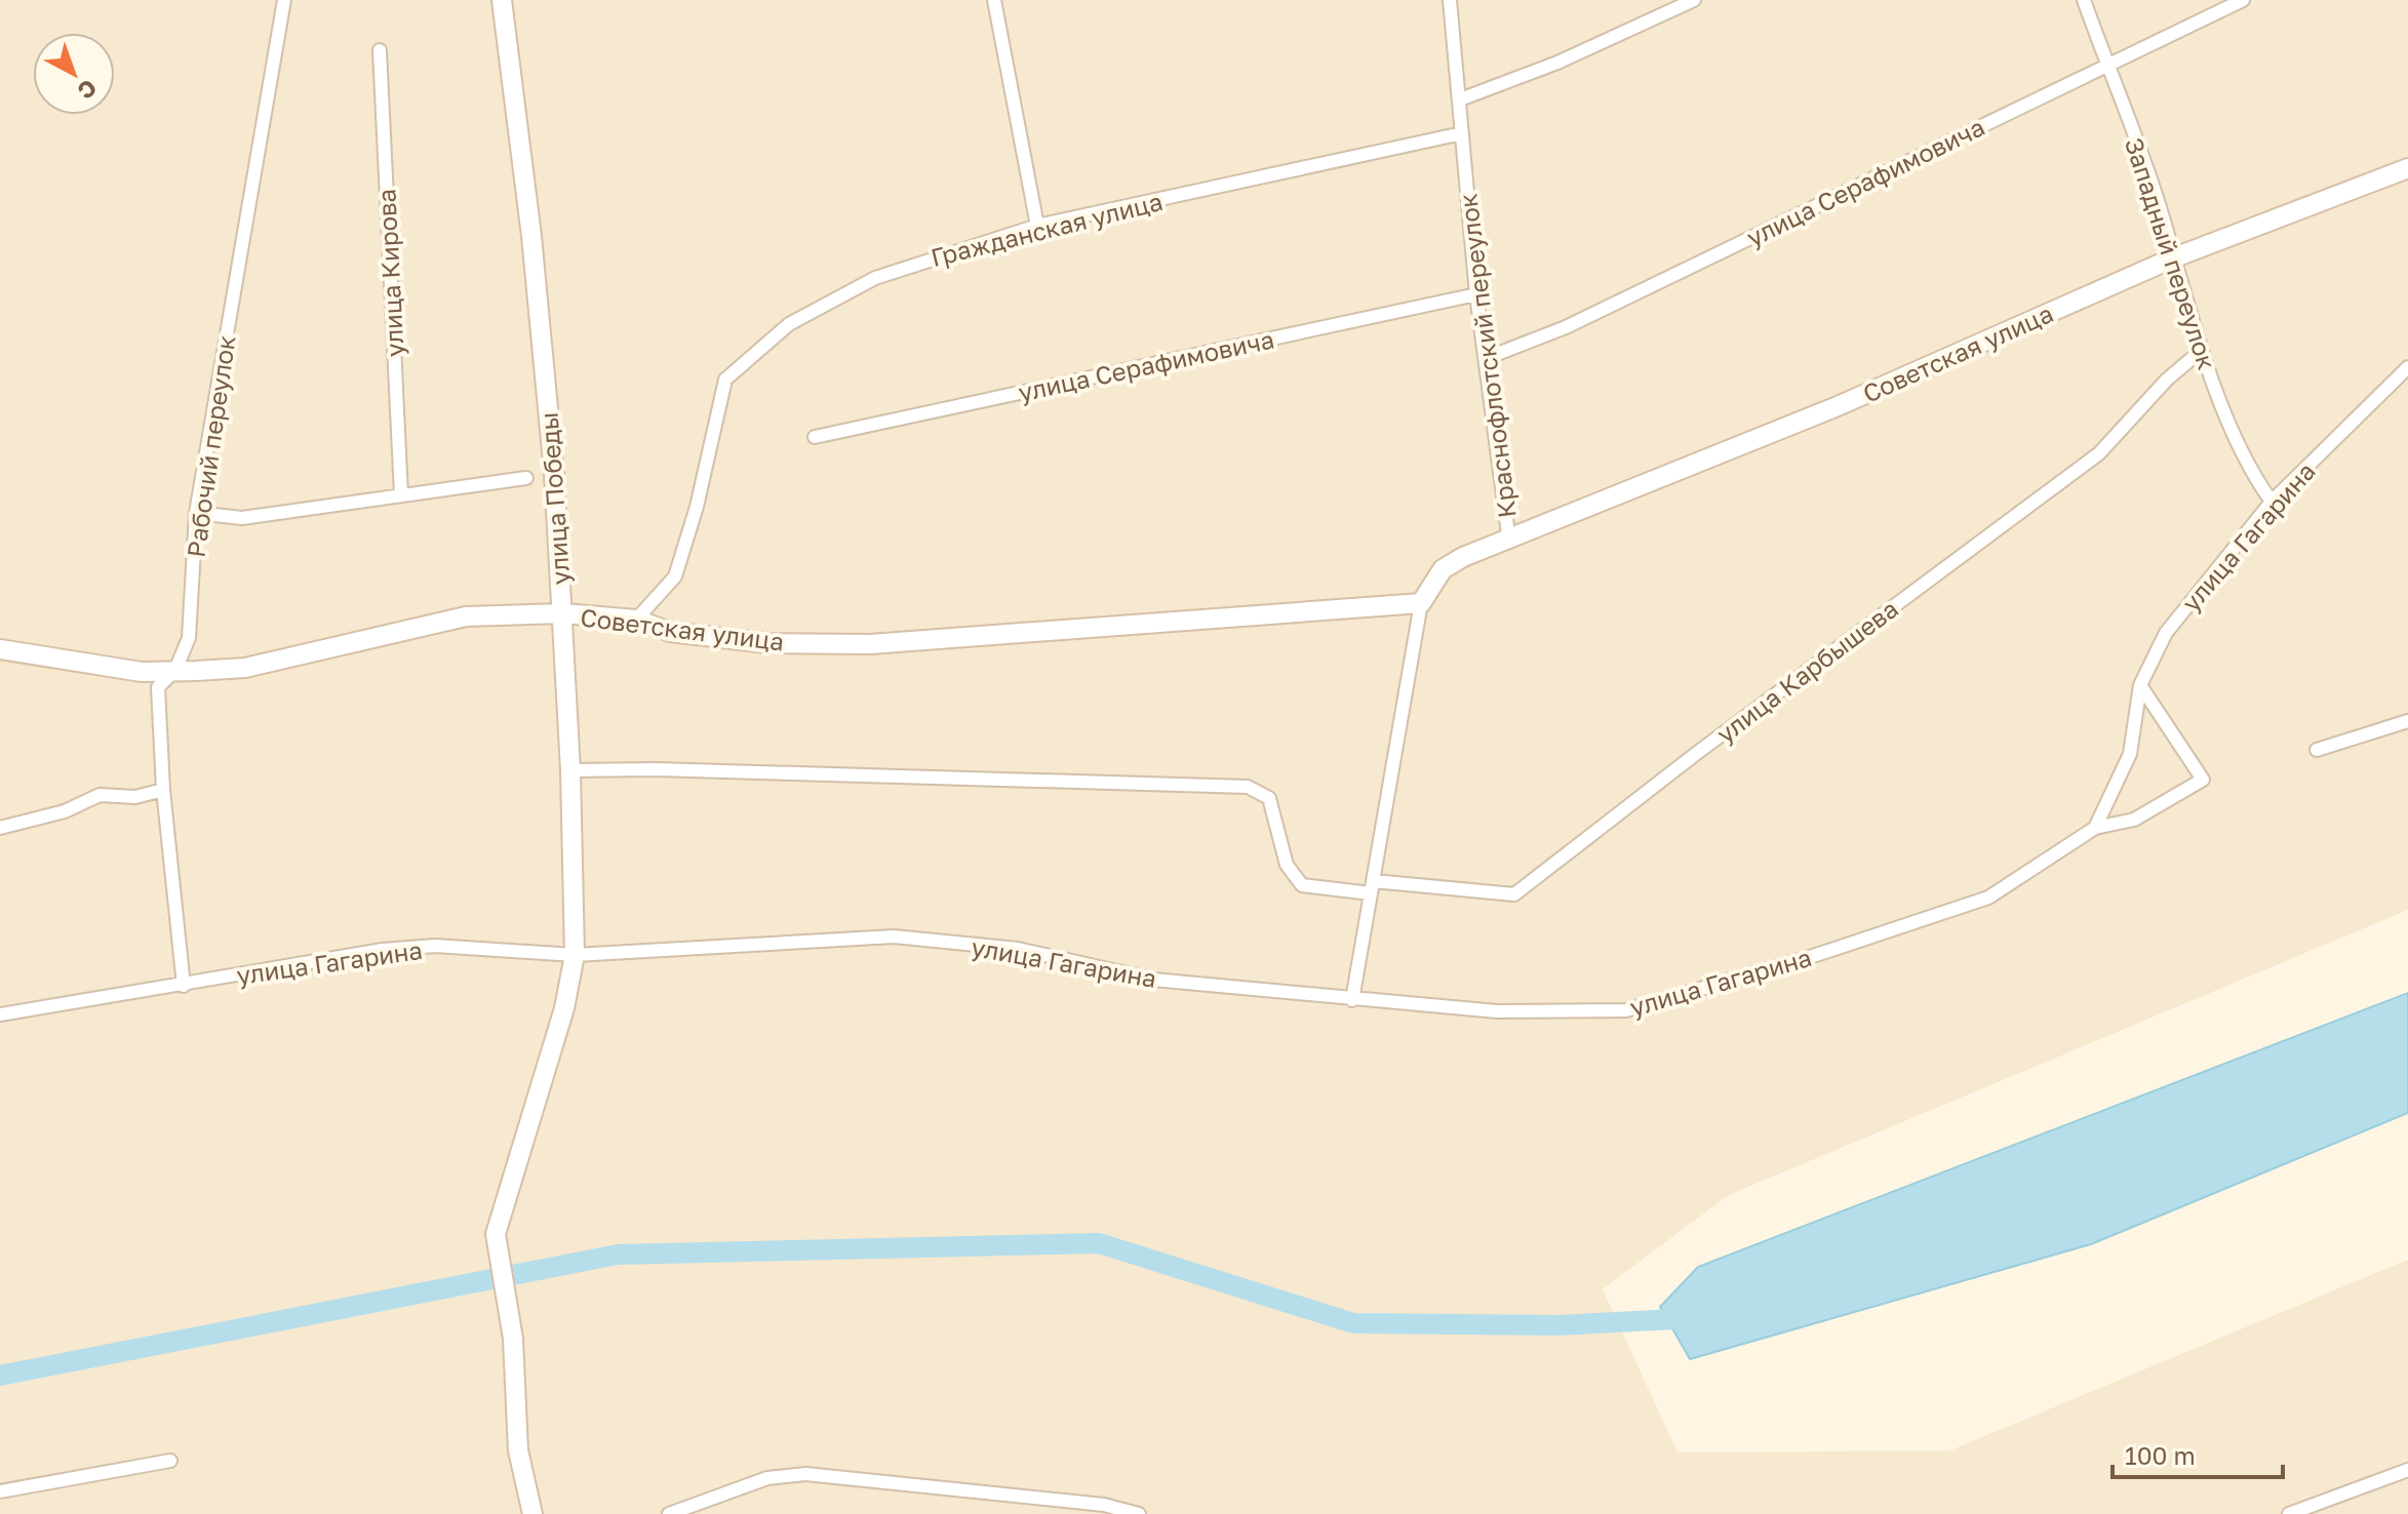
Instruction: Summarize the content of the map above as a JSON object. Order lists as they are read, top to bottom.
{
  "streets": {
    "street": [
      "улица Серафимовича",
      "Гражданская улица",
      "Западный переулок",
      "улица Кирова",
      "Советская улица",
      "Краснофлотский переулок",
      "Рабочий переулок",
      "улица Победы",
      "улица Гагарина",
      "улица Карбышева"
    ]
  },
  "crossings": [
    ["улица Серафимовича", "Западный переулок"],
    ["улица Серафимовича", "Краснофлотский переулок"],
    ["Гражданская улица", "Советская улица"],
    ["Гражданская улица", "Краснофлотский переулок"],
    ["Западный переулок", "Советская улица"],
    ["Западный переулок", "улица Гагарина"],
    ["Западный переулок", "улица Карбышева"],
    ["Советская улица", "Краснофлотский переулок"],
    ["Советская улица", "Рабочий переулок"],
    ["Советская улица", "улица Победы"],
    ["Краснофлотский переулок", "улица Гагарина"],
    ["Краснофлотский переулок", "улица Карбышева"],
    ["Рабочий переулок", "улица Гагарина"],
    ["улица Победы", "улица Гагарина"],
    ["улица Победы", "улица Карбышева"]
  ],
  "scale_bar": "100 m",
  "north": "bottom right"
}
